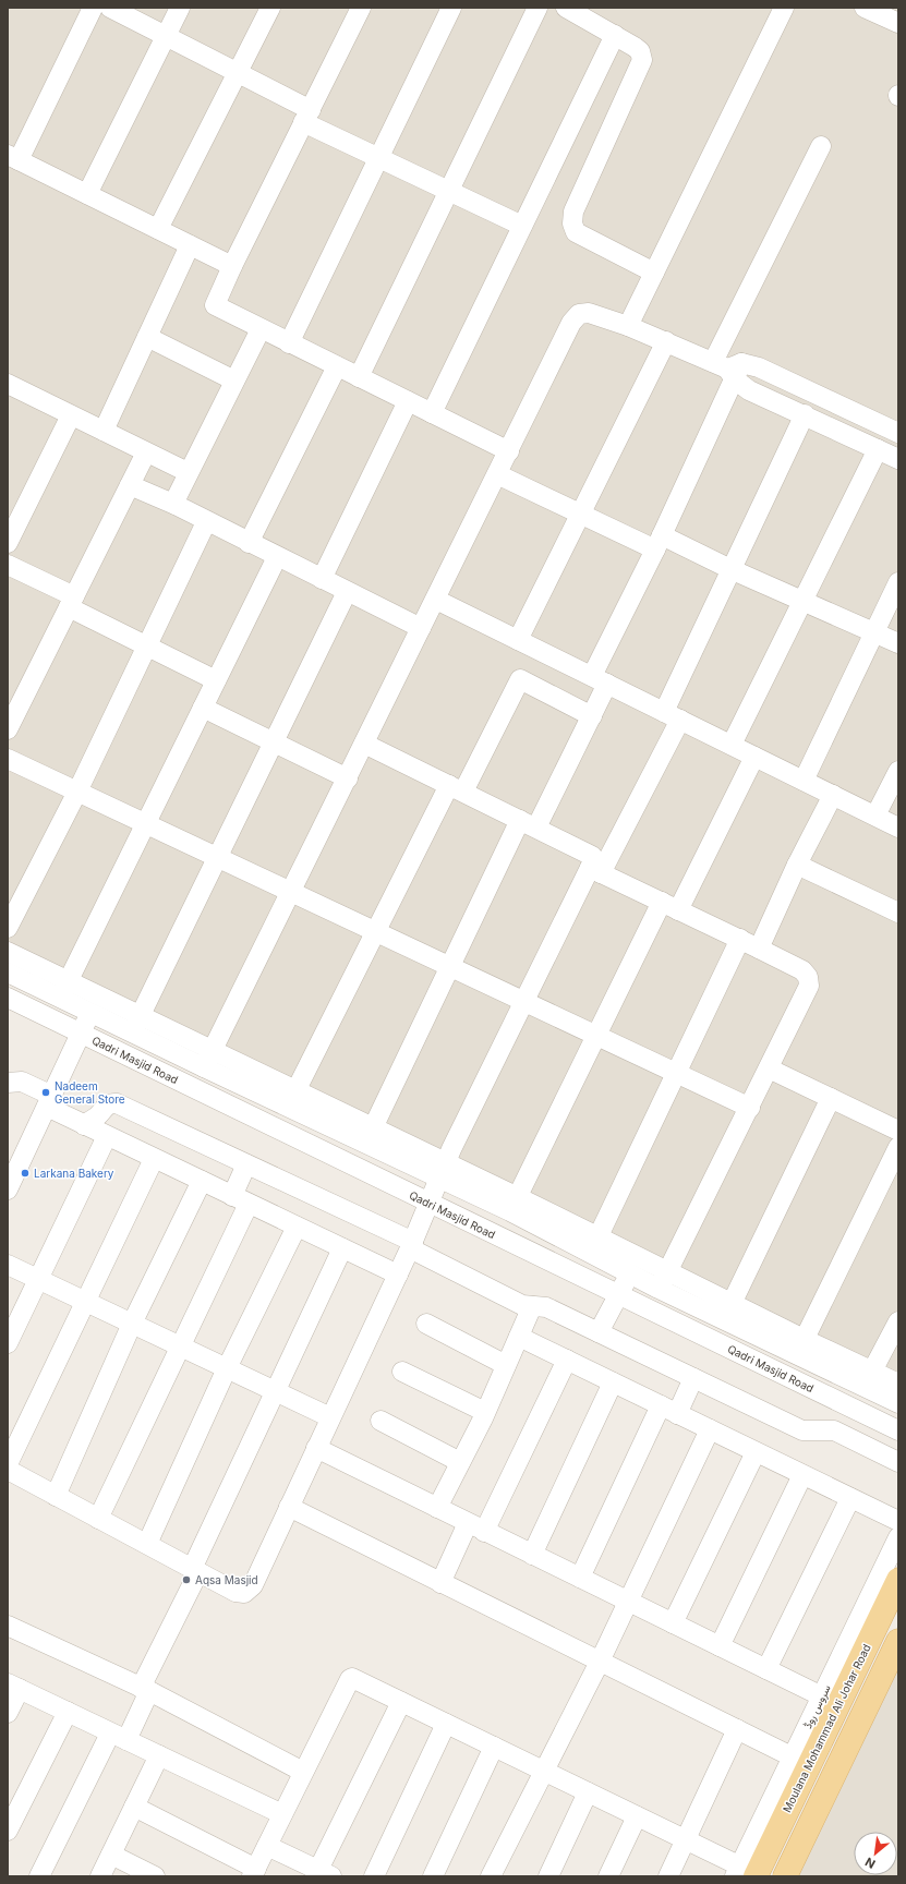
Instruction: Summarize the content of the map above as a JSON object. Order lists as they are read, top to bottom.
{
  "streets": {
    "main road": ["Moulana Mohammad Ali Johar Road"],
    "street": ["Qadri Masjid Road", "سروس روڈ"]
  },
  "crossings": [
    ["سروس روڈ", "Moulana Mohammad Ali Johar Road"]
  ],
  "places": ["Nadeem General Store", "Larkana Bakery", "Aqsa Masjid"],
  "north": "bottom left"
}
